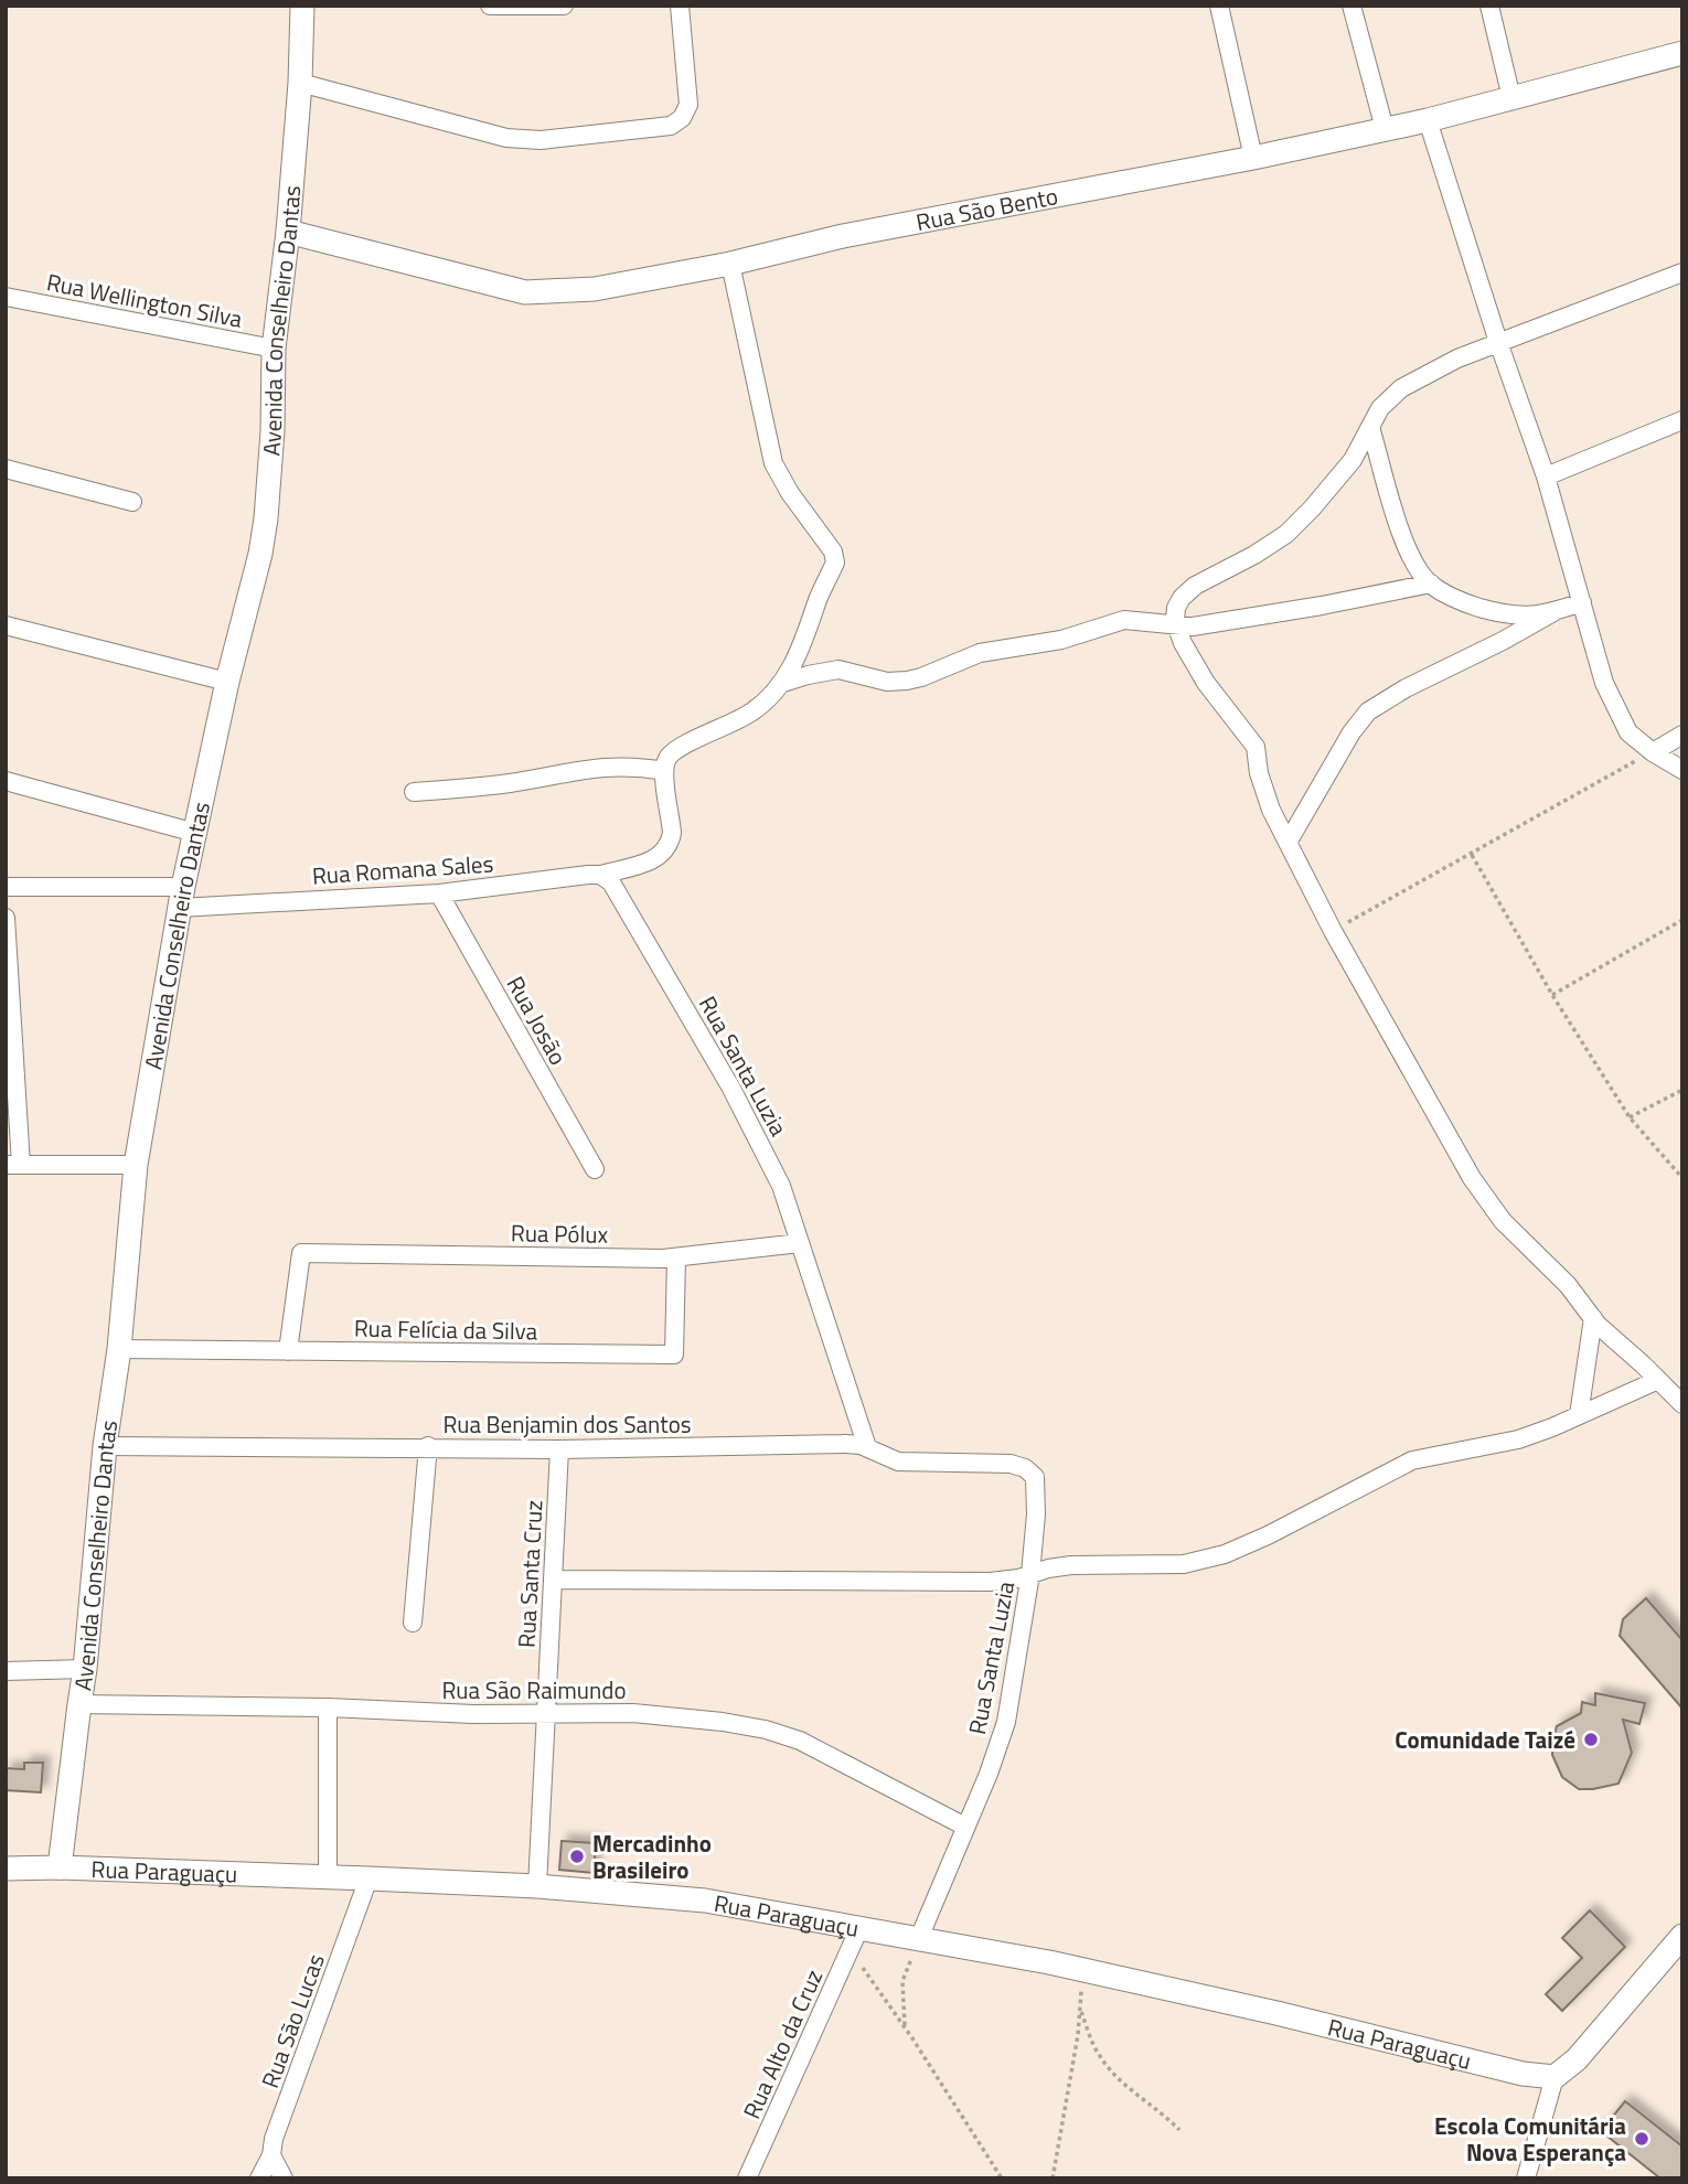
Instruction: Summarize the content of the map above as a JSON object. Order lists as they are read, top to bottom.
{
  "streets": {
    "street": [
      "Rua São Bento",
      "Rua Wellington Silva",
      "Avenida Conselheiro Dantas",
      "Rua Romana Sales",
      "Rua Josão",
      "Rua Santa Luzia",
      "Rua Pólux",
      "Rua Felícia da Silva",
      "Rua Benjamin dos Santos",
      "Rua Santa Cruz",
      "Rua São Raimundo",
      "Rua Paraguaçu",
      "Rua São Lucas",
      "Rua Alto da Cruz"
    ]
  },
  "crossings": [
    ["Rua São Bento", "Avenida Conselheiro Dantas"],
    ["Rua Wellington Silva", "Avenida Conselheiro Dantas"],
    ["Avenida Conselheiro Dantas", "Rua Romana Sales"],
    ["Avenida Conselheiro Dantas", "Rua Felícia da Silva"],
    ["Avenida Conselheiro Dantas", "Rua Benjamin dos Santos"],
    ["Avenida Conselheiro Dantas", "Rua São Raimundo"],
    ["Avenida Conselheiro Dantas", "Rua Paraguaçu"],
    ["Rua Romana Sales", "Rua Josão"],
    ["Rua Romana Sales", "Rua Santa Luzia"],
    ["Rua Santa Luzia", "Rua Pólux"],
    ["Rua Santa Luzia", "Rua Benjamin dos Santos"],
    ["Rua Santa Luzia", "Rua São Raimundo"],
    ["Rua Santa Luzia", "Rua Paraguaçu"],
    ["Rua Pólux", "Rua Felícia da Silva"],
    ["Rua Benjamin dos Santos", "Rua Santa Cruz"],
    ["Rua Santa Cruz", "Rua São Raimundo"],
    ["Rua Santa Cruz", "Rua Paraguaçu"],
    ["Rua Paraguaçu", "Rua São Lucas"],
    ["Rua Paraguaçu", "Rua Alto da Cruz"]
  ],
  "places": ["Comunidade Taizé", "Mercadinho Brasileiro", "Escola Comunitária Nova Esperança"]
}
